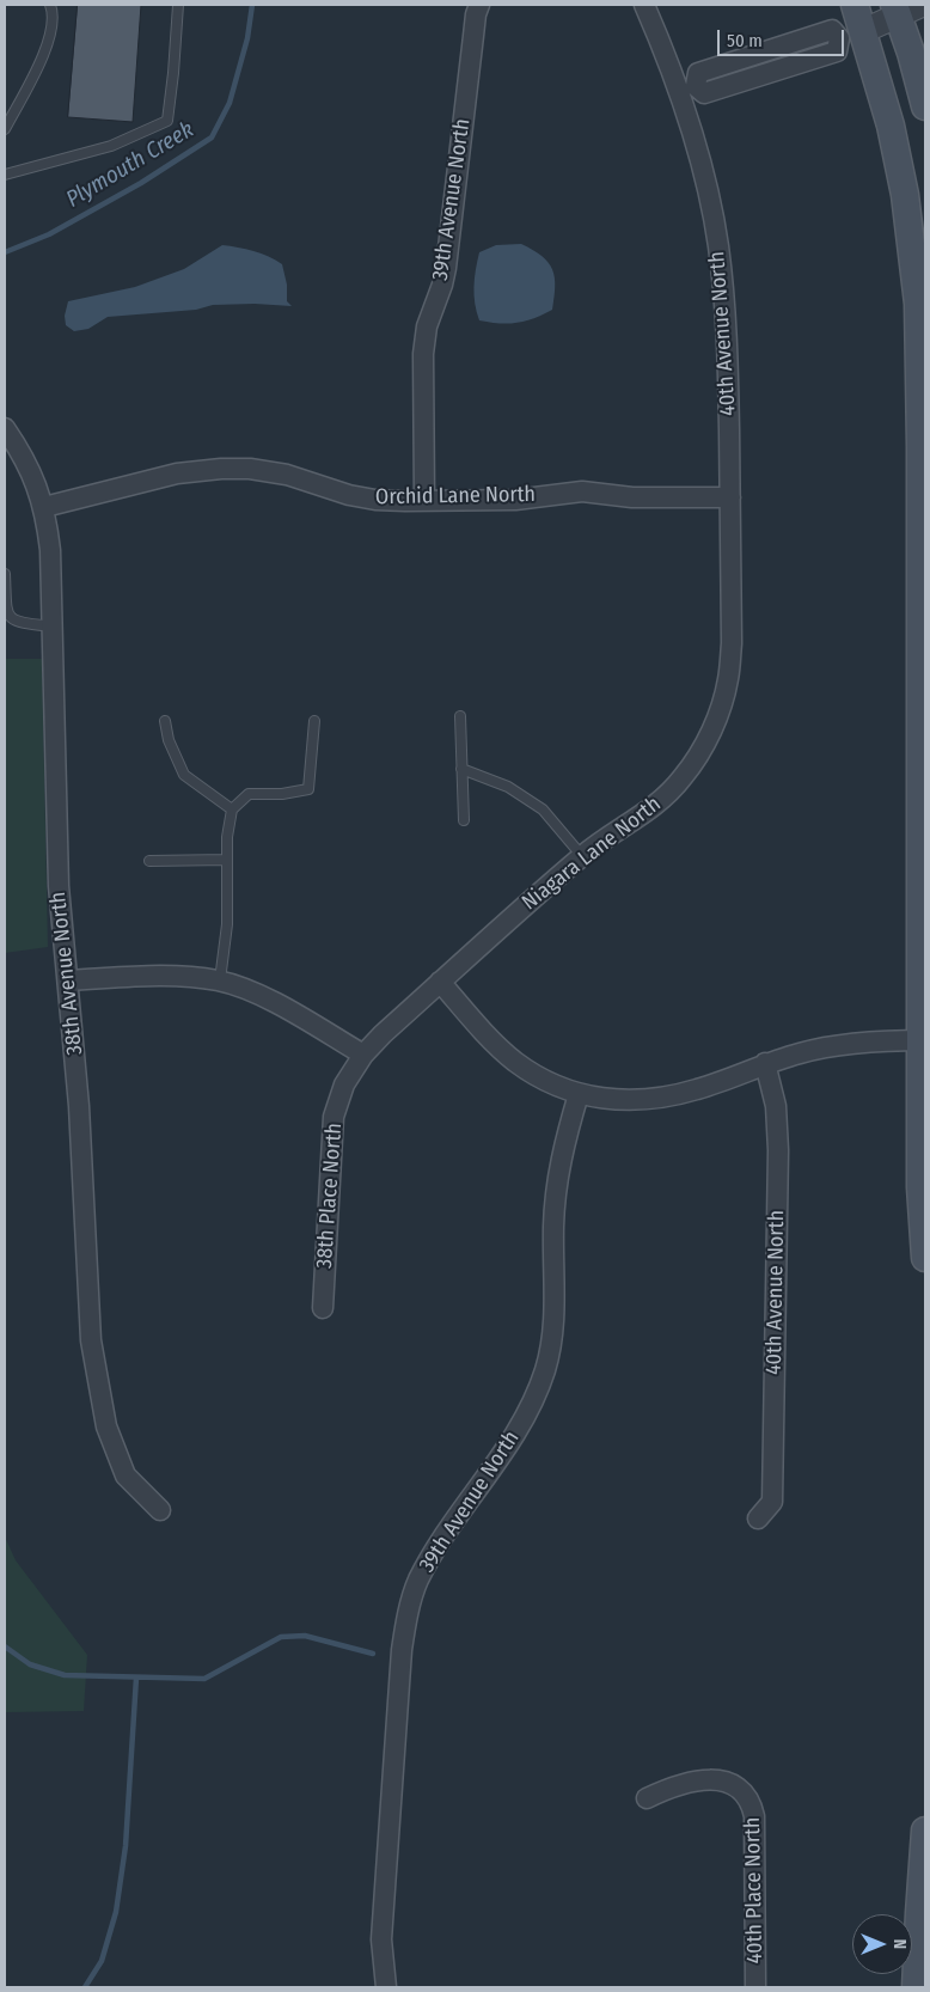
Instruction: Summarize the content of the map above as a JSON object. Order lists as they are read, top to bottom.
{
  "streets": {
    "street": [
      "39th Avenue North",
      "40th Avenue North",
      "Orchid Lane North",
      "Niagara Lane North",
      "38th Avenue North",
      "38th Place North",
      "40th Place North"
    ]
  },
  "crossings": [
    ["39th Avenue North", "Orchid Lane North"],
    ["40th Avenue North", "Orchid Lane North"],
    ["40th Avenue North", "Niagara Lane North"],
    ["Orchid Lane North", "38th Avenue North"],
    ["Niagara Lane North", "38th Place North"]
  ],
  "water": ["Plymouth Creek"],
  "scale_bar": "50 m",
  "north": "right"
}
